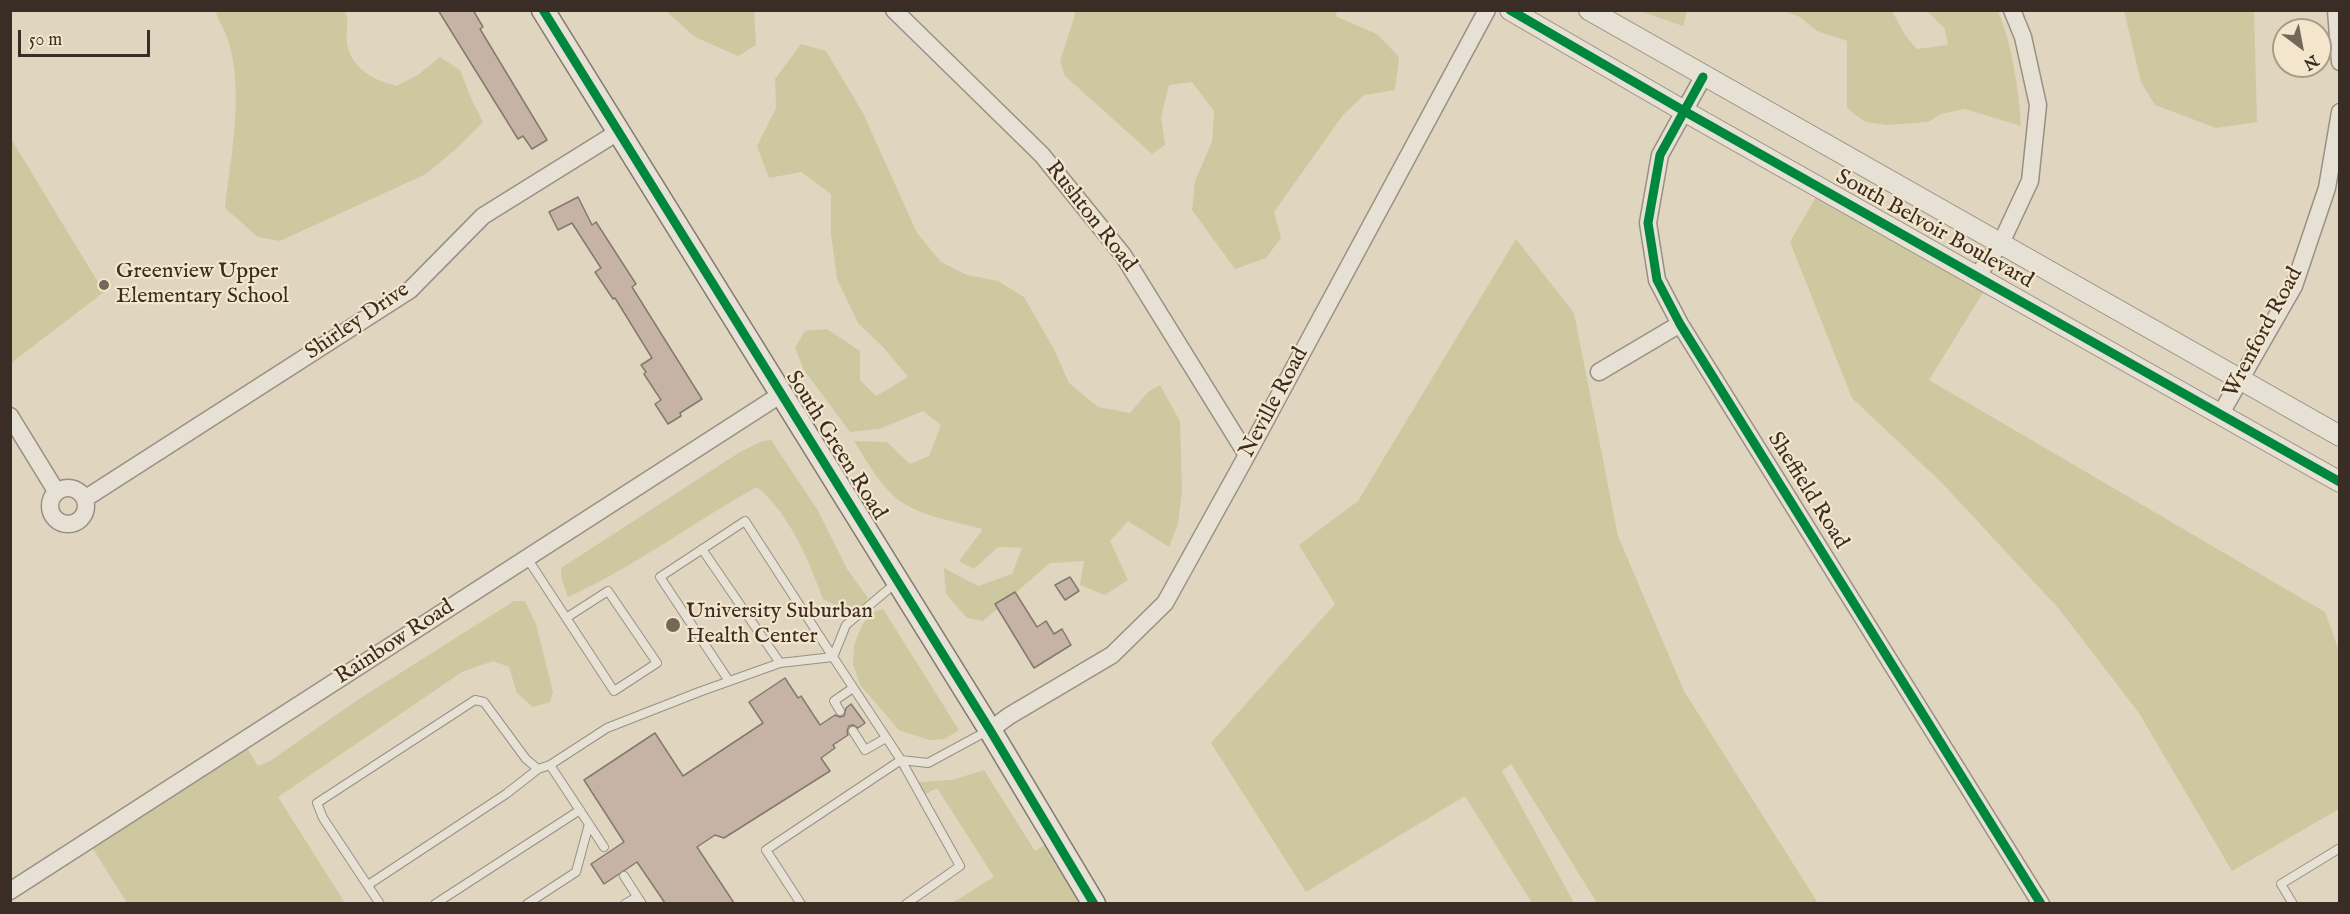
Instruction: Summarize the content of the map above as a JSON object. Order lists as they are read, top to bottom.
{
  "streets": {
    "main road": ["South Green Road"],
    "street": [
      "Rushton Road",
      "South Belvoir Boulevard",
      "Shirley Drive",
      "Wrenford Road",
      "Neville Road",
      "Sheffield Road",
      "Rainbow Road"
    ]
  },
  "crossings": [
    ["Rushton Road", "Neville Road"],
    ["South Belvoir Boulevard", "Wrenford Road"],
    ["South Belvoir Boulevard", "Sheffield Road"],
    ["Shirley Drive", "South Green Road"],
    ["Neville Road", "South Green Road"],
    ["South Green Road", "Rainbow Road"]
  ],
  "places": ["Greenview Upper Elementary School", "University Suburban Health Center"],
  "scale_bar": "50 m",
  "north": "bottom right"
}
